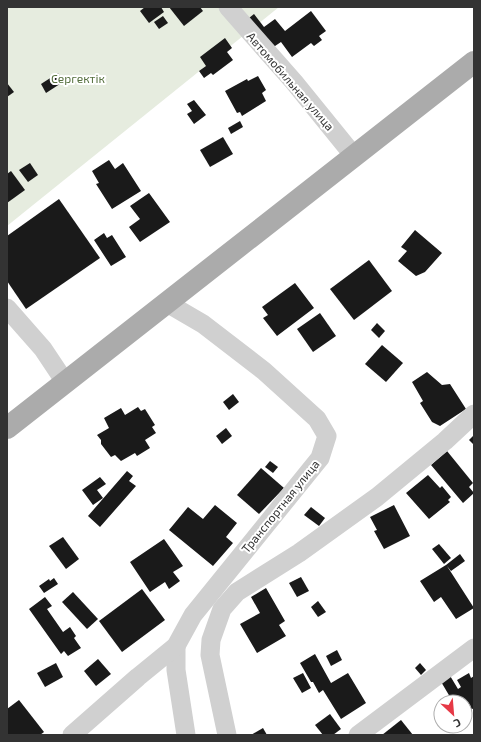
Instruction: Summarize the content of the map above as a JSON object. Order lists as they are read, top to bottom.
{
  "streets": {
    "street": ["Автомобильная улица", "Транспортная улица"]
  },
  "parks": ["Сергектік"],
  "north": "bottom right"
}
